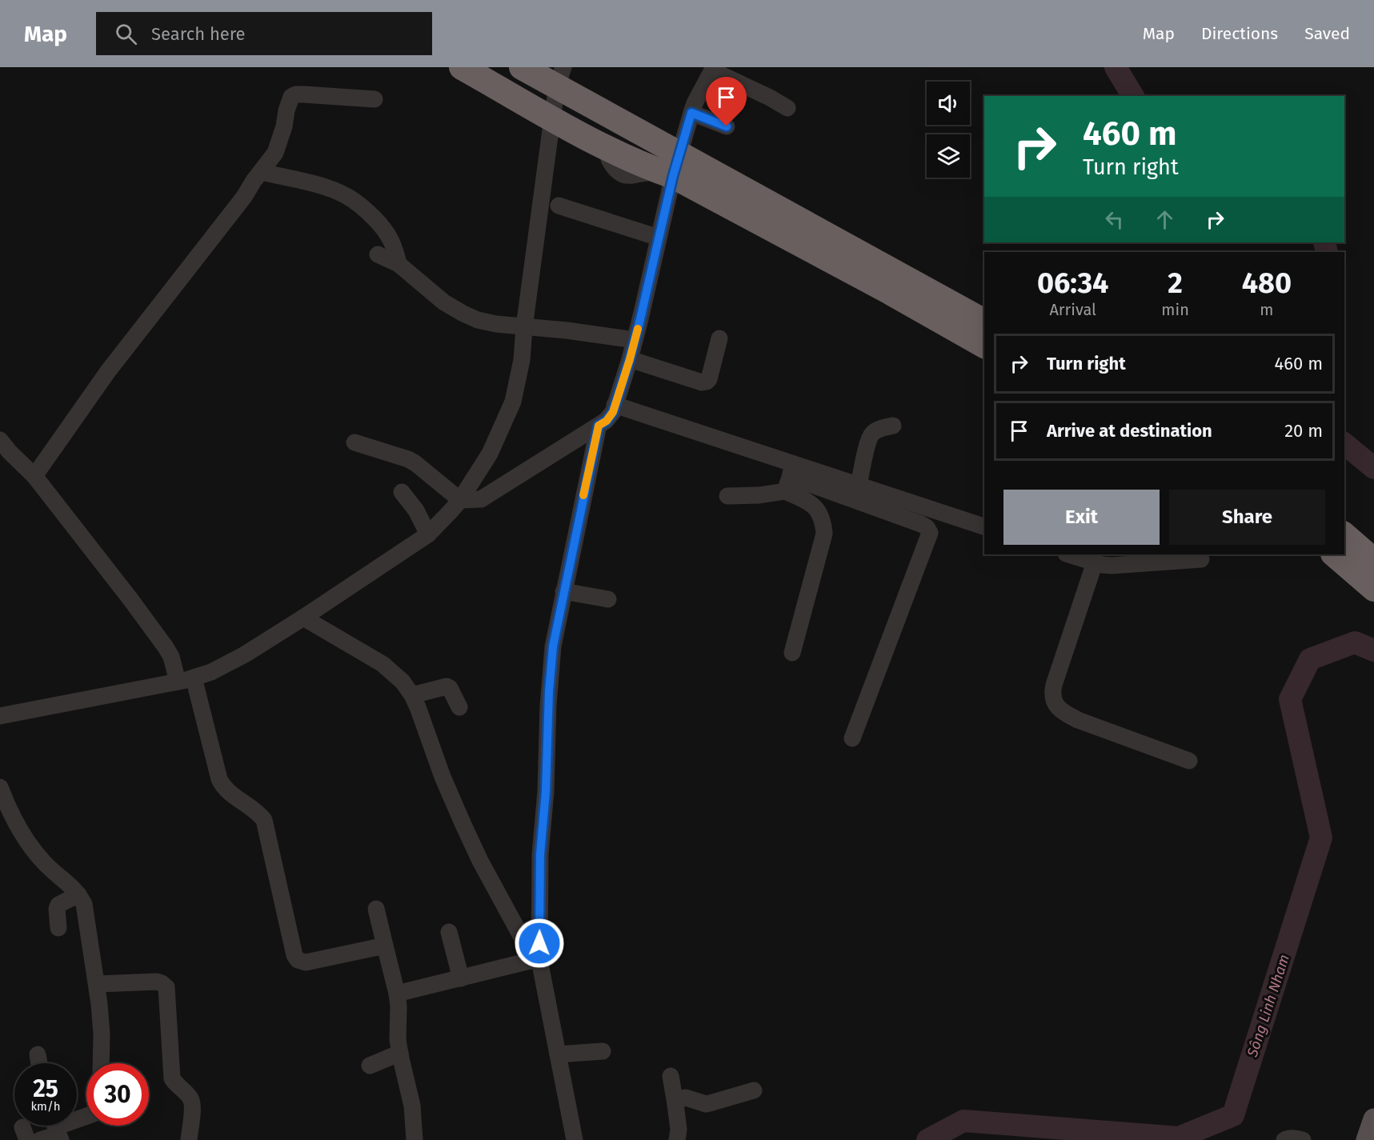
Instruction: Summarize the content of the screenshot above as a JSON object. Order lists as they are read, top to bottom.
{
  "water": ["Sông Linh Nham"],
  "page": {
    "header": "Map",
    "search": "Search here",
    "nav": ["Map", "Directions", "Saved"],
    "turn": ["460 m", "Turn right"],
    "eta": [
      "06:34",
      "Arrival",
      "2",
      "min",
      "480",
      "m"
    ],
    "list": [
      {
        "name": "Turn right",
        "value": "460 m"
      },
      {
        "name": "Arrive at destination",
        "value": "20 m"
      }
    ],
    "buttons": ["Exit", "Share"],
    "speed": "25 km/h",
    "limit": "30"
  }
}
